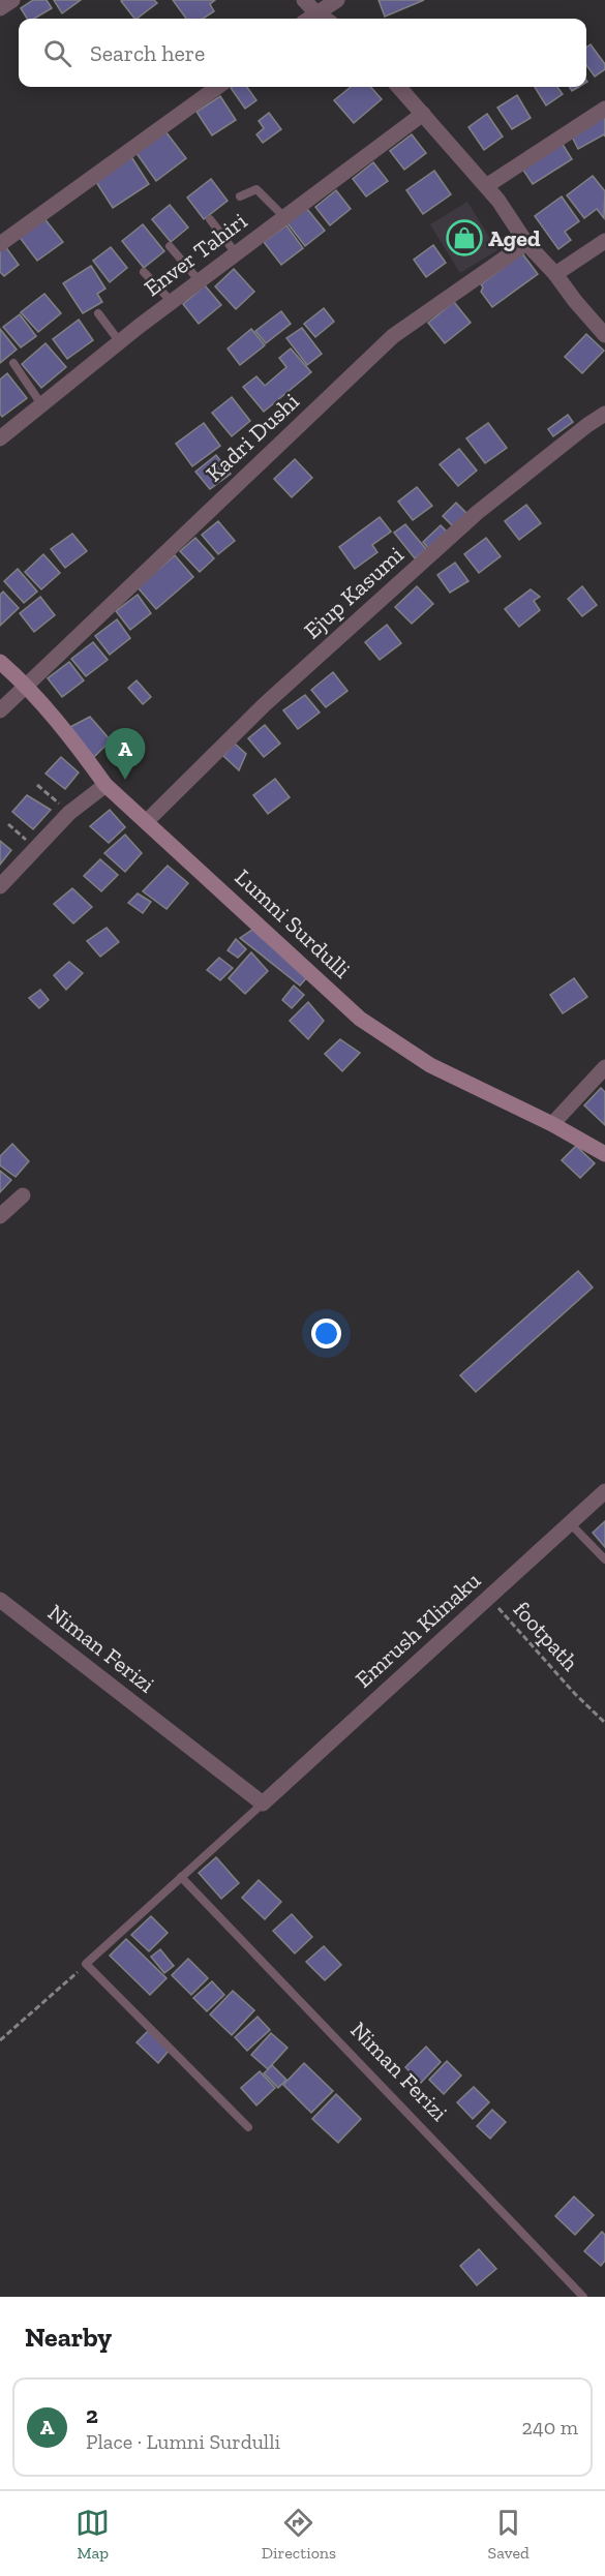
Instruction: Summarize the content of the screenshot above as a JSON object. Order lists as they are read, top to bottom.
{
  "streets": {
    "street": [
      "Enver Tahiri",
      "Kadri Dushi",
      "Ejup Kasumi",
      "Lumni Surdulli",
      "Emrush Klinaku",
      "Niman Ferizi"
    ],
    "path": ["footpath"]
  },
  "crossings": [
    ["Kadri Dushi", "Lumni Surdulli"],
    ["Ejup Kasumi", "Lumni Surdulli"],
    ["Emrush Klinaku", "footpath"],
    ["Emrush Klinaku", "Niman Ferizi"]
  ],
  "places": {
    "shop": ["Aged"]
  },
  "page": {
    "search": "Search here",
    "pins": "A",
    "heading": "Nearby",
    "list": [
      {
        "mark": "A",
        "name": "2",
        "note": "Place · Lumni Surdulli",
        "value": "240 m"
      }
    ],
    "nav": ["Map", "Directions", "Saved"]
  }
}
